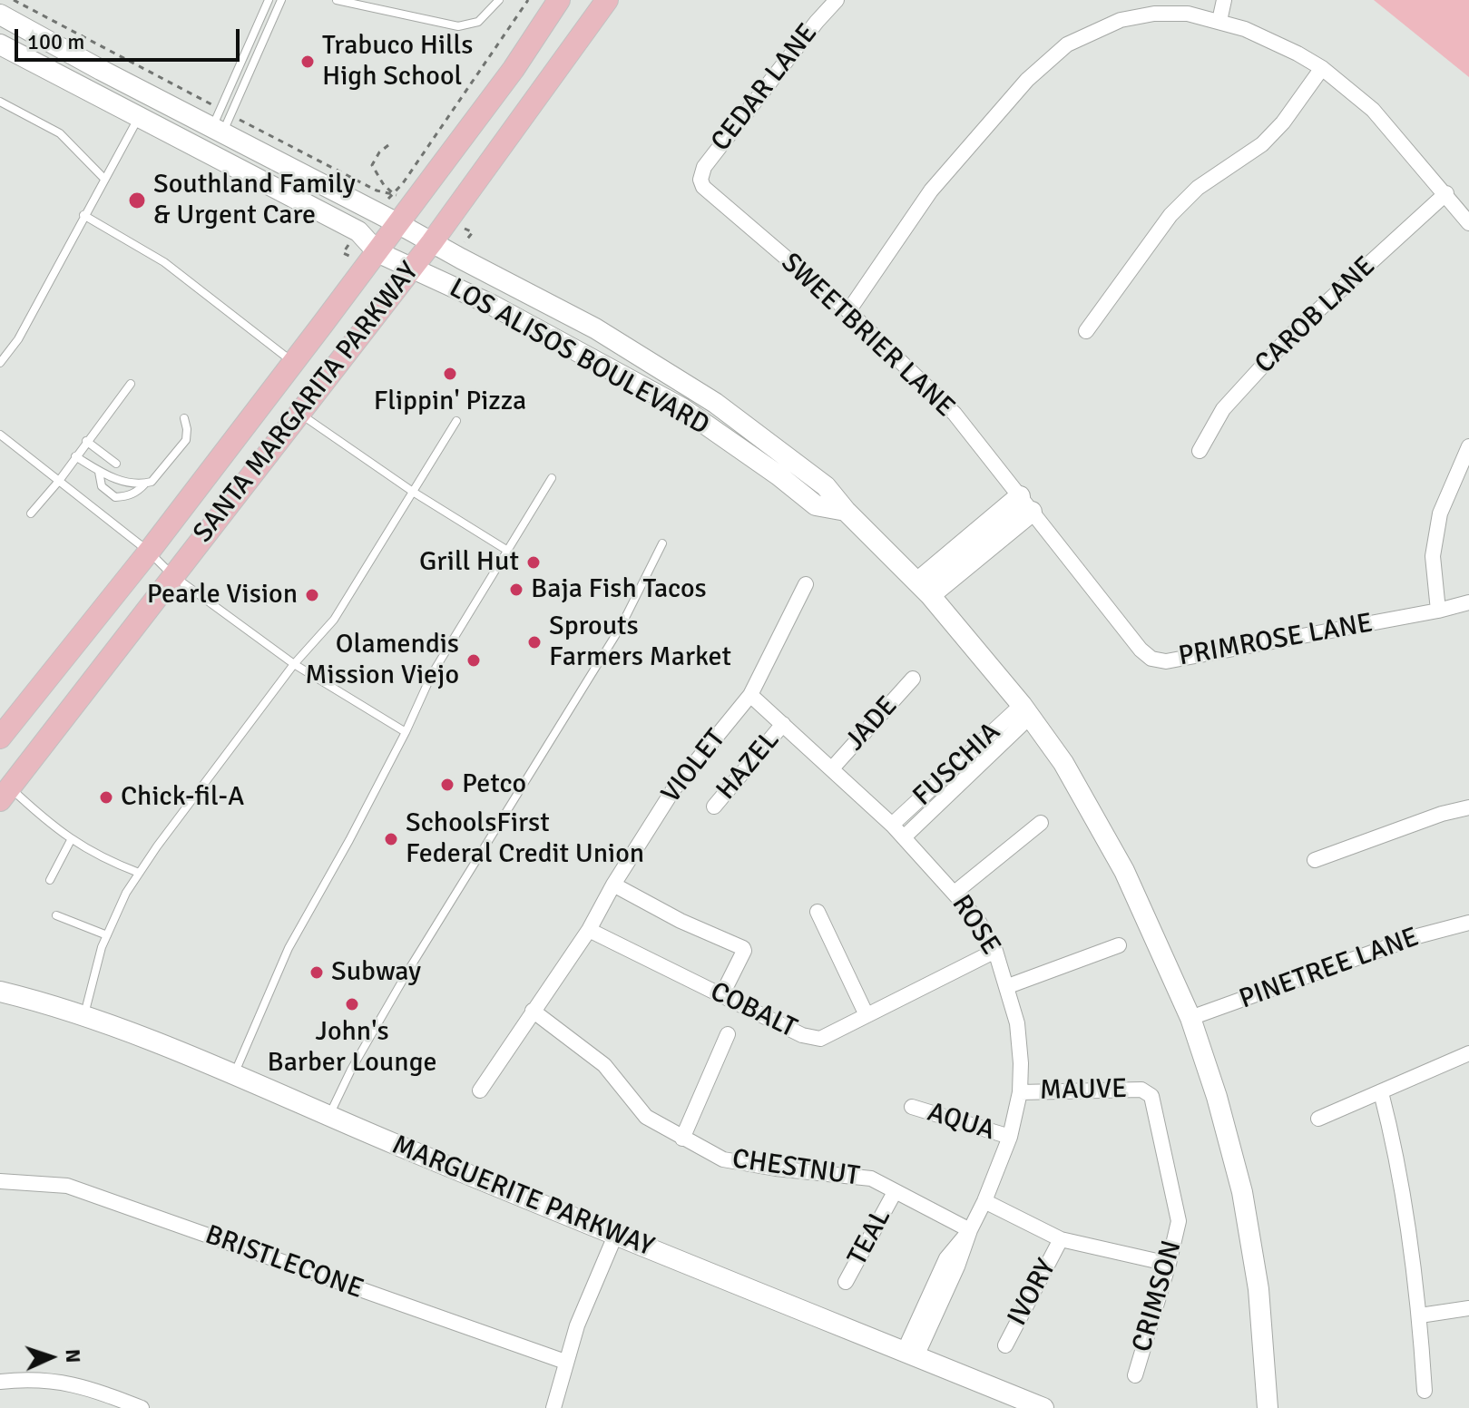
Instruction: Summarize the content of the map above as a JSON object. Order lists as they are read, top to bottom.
{
  "streets": {
    "main road": ["LOS ALISOS BOULEVARD", "SANTA MARGARITA PARKWAY", "MARGUERITE PARKWAY"],
    "street": [
      "CEDAR LANE",
      "CAROB LANE",
      "SWEETBRIER LANE",
      "PRIMROSE LANE",
      "JADE",
      "FUSCHIA",
      "HAZEL",
      "VIOLET",
      "ROSE",
      "PINETREE LANE",
      "COBALT",
      "MAUVE",
      "AQUA",
      "CHESTNUT",
      "TEAL",
      "BRISTLECONE",
      "IVORY",
      "CRIMSON"
    ]
  },
  "crossings": [
    ["CEDAR LANE", "SWEETBRIER LANE"],
    ["SWEETBRIER LANE", "PRIMROSE LANE"],
    ["LOS ALISOS BOULEVARD", "SANTA MARGARITA PARKWAY"],
    ["LOS ALISOS BOULEVARD", "FUSCHIA"],
    ["LOS ALISOS BOULEVARD", "PINETREE LANE"],
    ["JADE", "ROSE"],
    ["FUSCHIA", "ROSE"],
    ["HAZEL", "ROSE"],
    ["VIOLET", "ROSE"],
    ["VIOLET", "COBALT"],
    ["VIOLET", "CHESTNUT"],
    ["ROSE", "COBALT"],
    ["ROSE", "MAUVE"],
    ["ROSE", "AQUA"],
    ["ROSE", "CHESTNUT"],
    ["ROSE", "MARGUERITE PARKWAY"],
    ["MAUVE", "CRIMSON"],
    ["CHESTNUT", "TEAL"]
  ],
  "places": [
    "Trabuco Hills High School",
    "Southland Family & Urgent Care",
    "Flippin' Pizza",
    "Grill Hut",
    "Baja Fish Tacos",
    "Pearle Vision",
    "Sprouts Farmers Market",
    "Olamendis Mission Viejo",
    "Petco",
    "Chick-fil-A",
    "SchoolsFirst Federal Credit Union",
    "Subway",
    "John's Barber Lounge"
  ],
  "scale_bar": "100 m",
  "north": "right"
}
